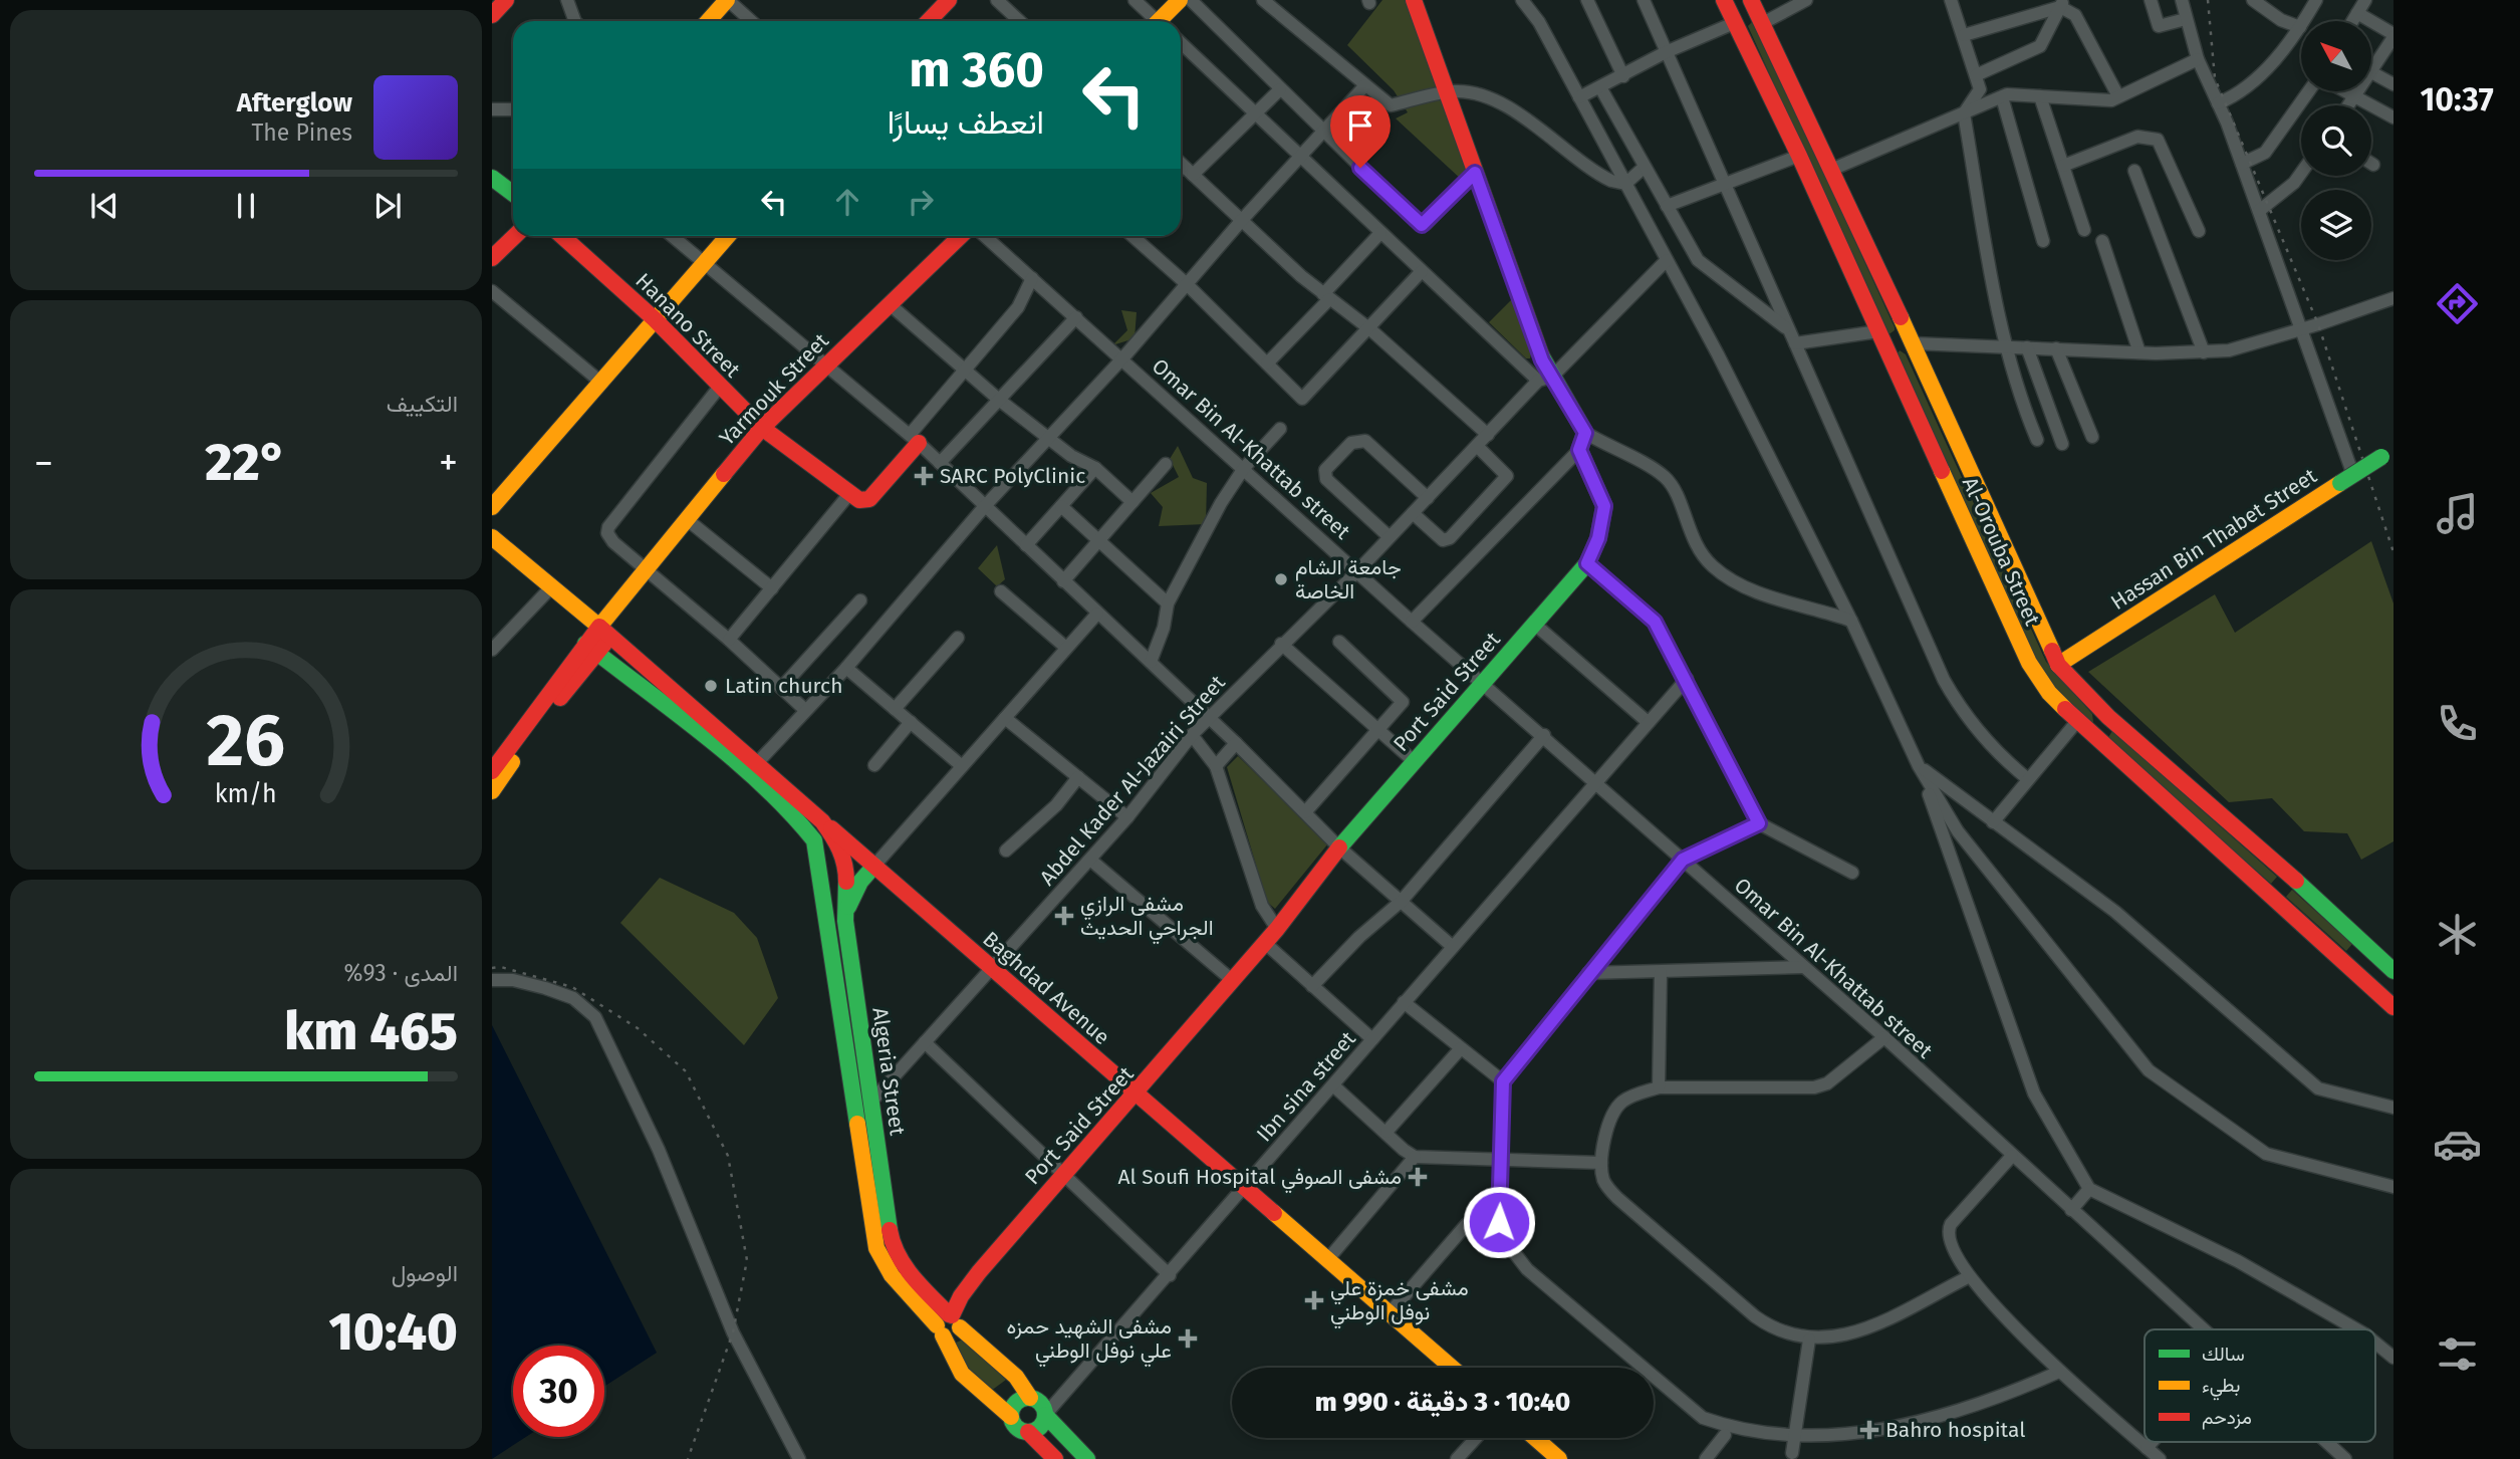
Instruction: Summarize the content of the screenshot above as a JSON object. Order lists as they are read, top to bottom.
{
  "streets": {
    "main road": [
      "Hanano Street",
      "Yarmouk Street",
      "Hassan Bin Thabet Street",
      "Al-Orouba Street",
      "Port Said Street",
      "Baghdad Avenue",
      "Algeria Street"
    ],
    "street": ["Omar Bin Al-Khattab street", "Abdel Kader Al-Jazairi Street", "Ibn sina street"]
  },
  "crossings": [
    ["Hanano Street", "Yarmouk Street"],
    ["Yarmouk Street", "Baghdad Avenue"],
    ["Omar Bin Al-Khattab street", "Port Said Street"],
    ["Omar Bin Al-Khattab street", "Abdel Kader Al-Jazairi Street"],
    ["Omar Bin Al-Khattab street", "Ibn sina street"],
    ["Hassan Bin Thabet Street", "Al-Orouba Street"],
    ["Port Said Street", "Baghdad Avenue"],
    ["Port Said Street", "Algeria Street"],
    ["Abdel Kader Al-Jazairi Street", "Baghdad Avenue"],
    ["Abdel Kader Al-Jazairi Street", "Algeria Street"],
    ["Baghdad Avenue", "Algeria Street"],
    ["Baghdad Avenue", "Ibn sina street"],
    ["Algeria Street", "Ibn sina street"]
  ],
  "places": {
    "health": [
      "SARC PolyClinic",
      "مشفى الرازي الجراحي الحديث",
      "Al Soufi Hospital مشفى الصوفي",
      "مشفى خمزة علي نوفل الوطني",
      "مشفى الشهيد حمزه علي نوفل الوطني",
      "Bahro hospital"
    ],
    "other": ["جامعة الشام الخاصة", "Latin church"]
  },
  "legend": ["سالك", "بطيء", "مزدحم"],
  "north": "top left",
  "page": {
    "tabs": "10:37",
    "turn": ["360 m", "انعطف يسارًا"],
    "song": ["Afterglow", "The Pines"],
    "tile": [
      "التكييف",
      ["المدى · 93%", "465 km"],
      ["الوصول", "10:40"]
    ],
    "heat": ["−", "22°", "+"],
    "limit": "30",
    "trip": "10:40 · 3 دقيقة · 990 m",
    "gauge": ["26", "km/h"]
  }
}
